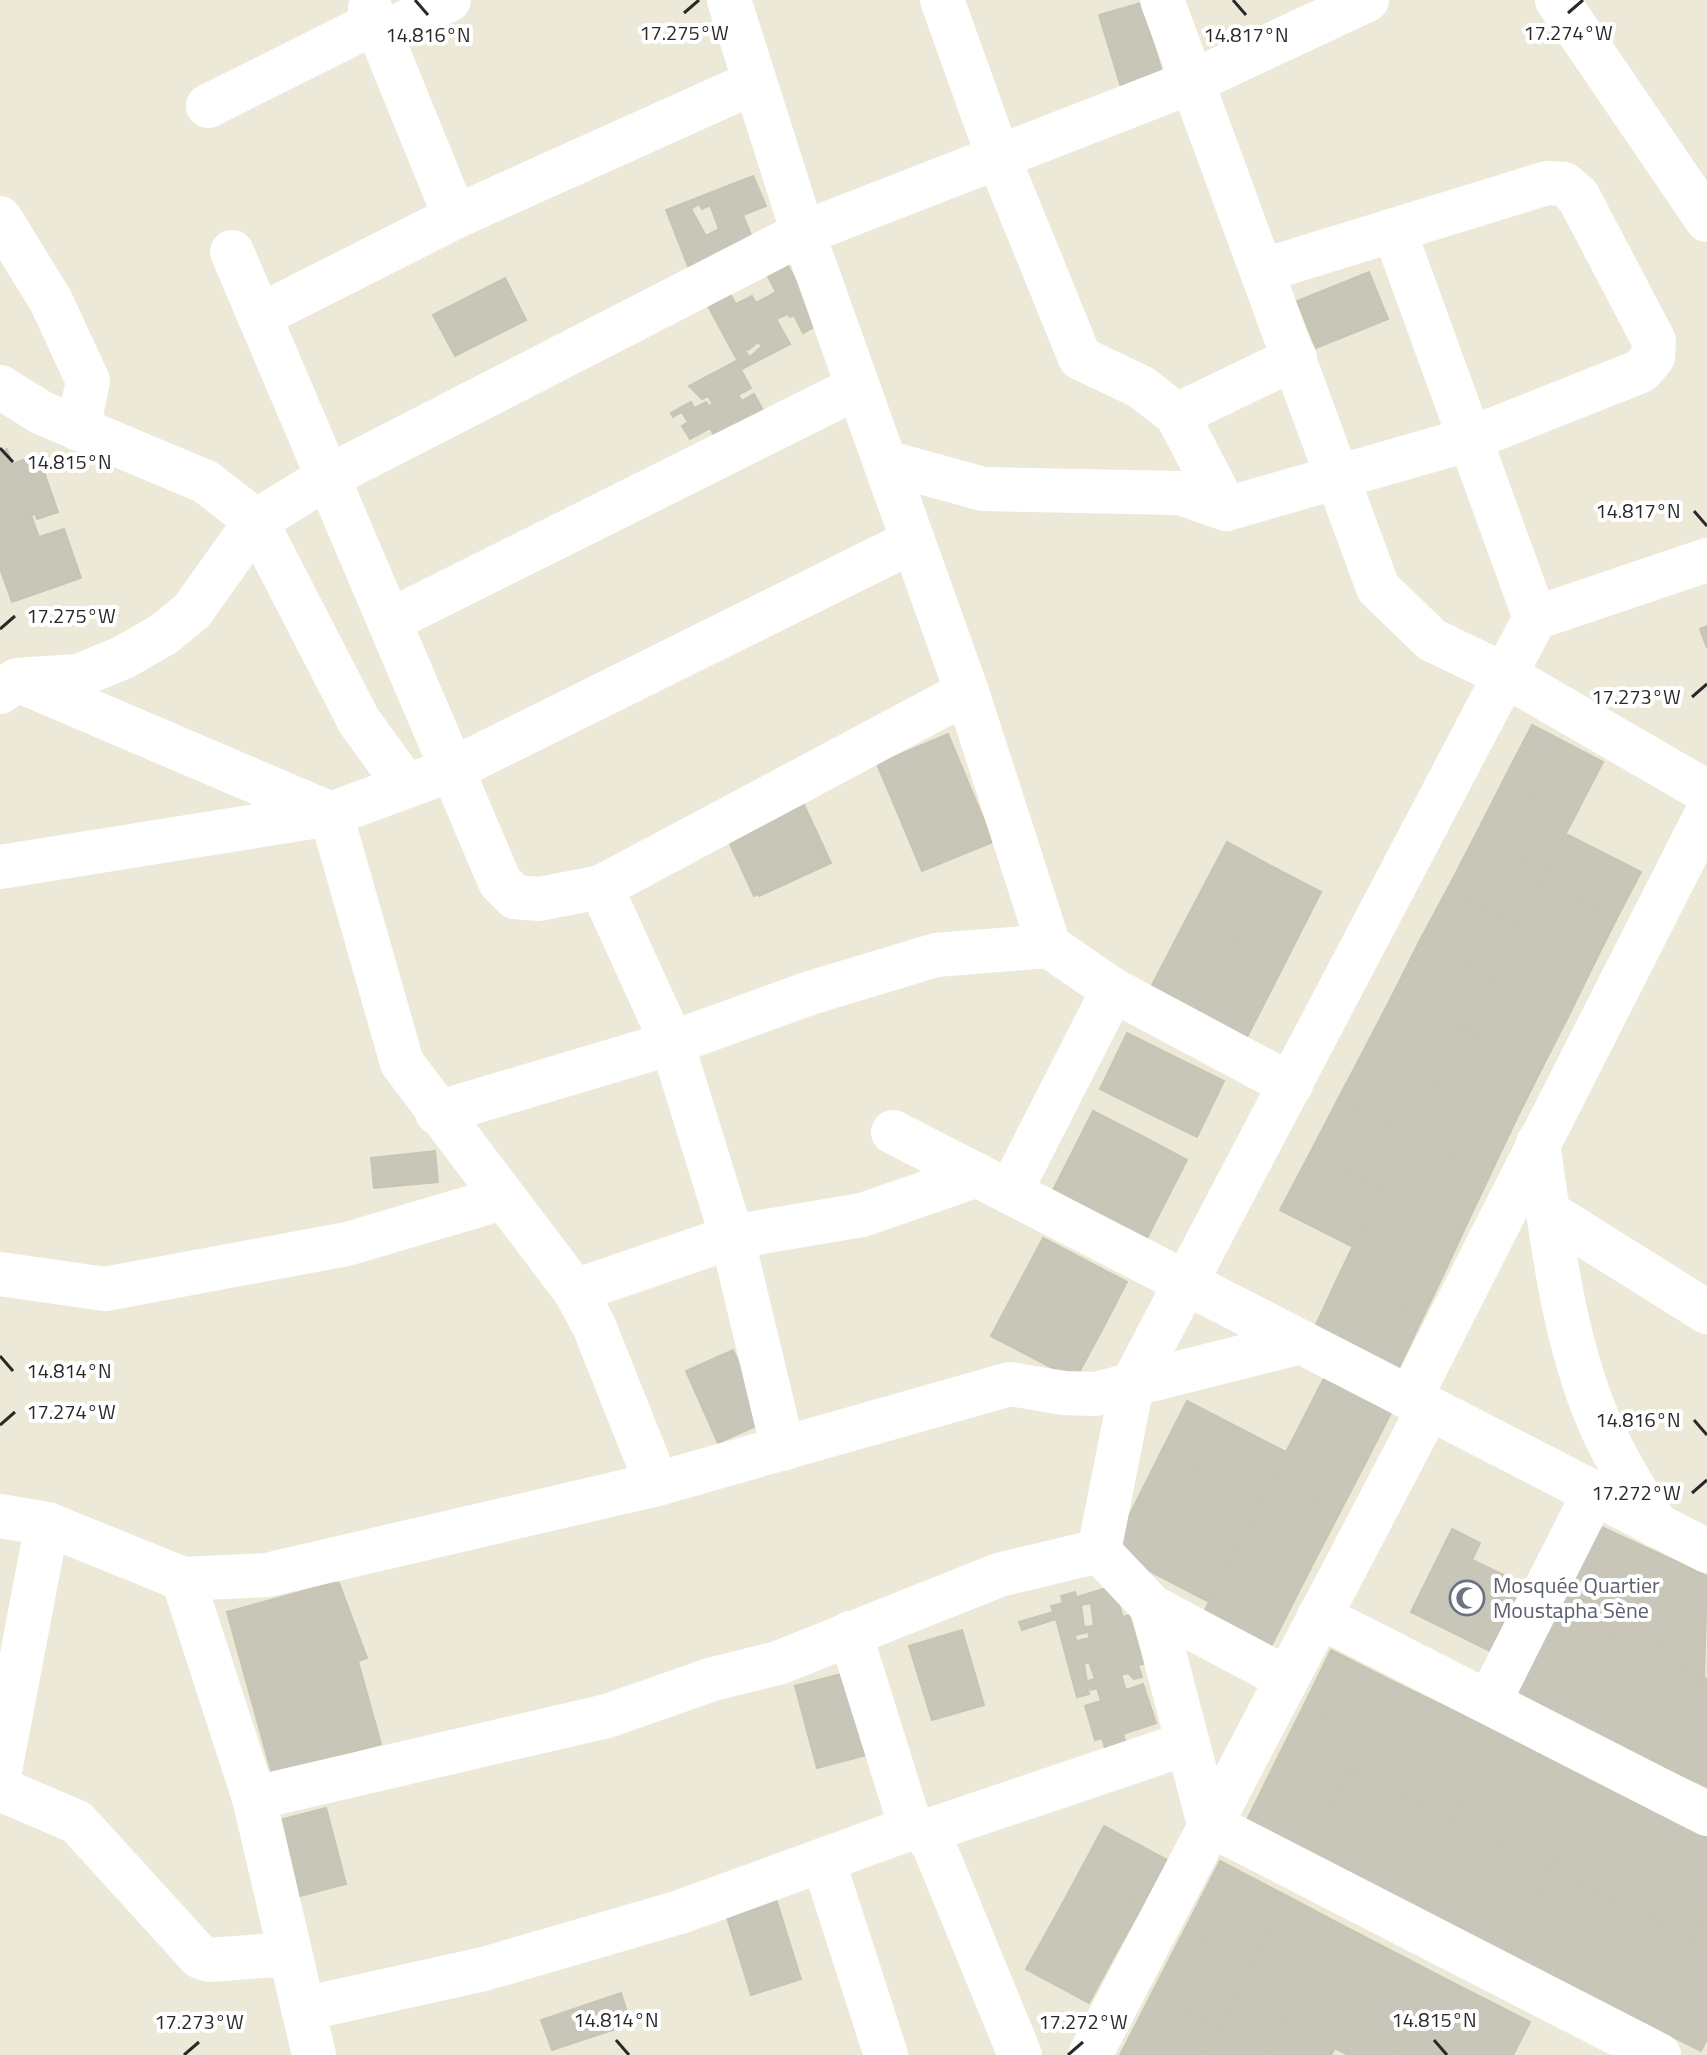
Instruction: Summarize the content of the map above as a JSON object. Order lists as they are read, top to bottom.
{
  "places": {
    "mosque": ["Mosquée Quartier Moustapha Sène"]
  },
  "coordinates": [
    "17.275°W",
    "17.274°W",
    "14.816°N",
    "14.817°N",
    "14.815°N",
    "17.273°W",
    "14.814°N",
    "17.272°W"
  ]
}
